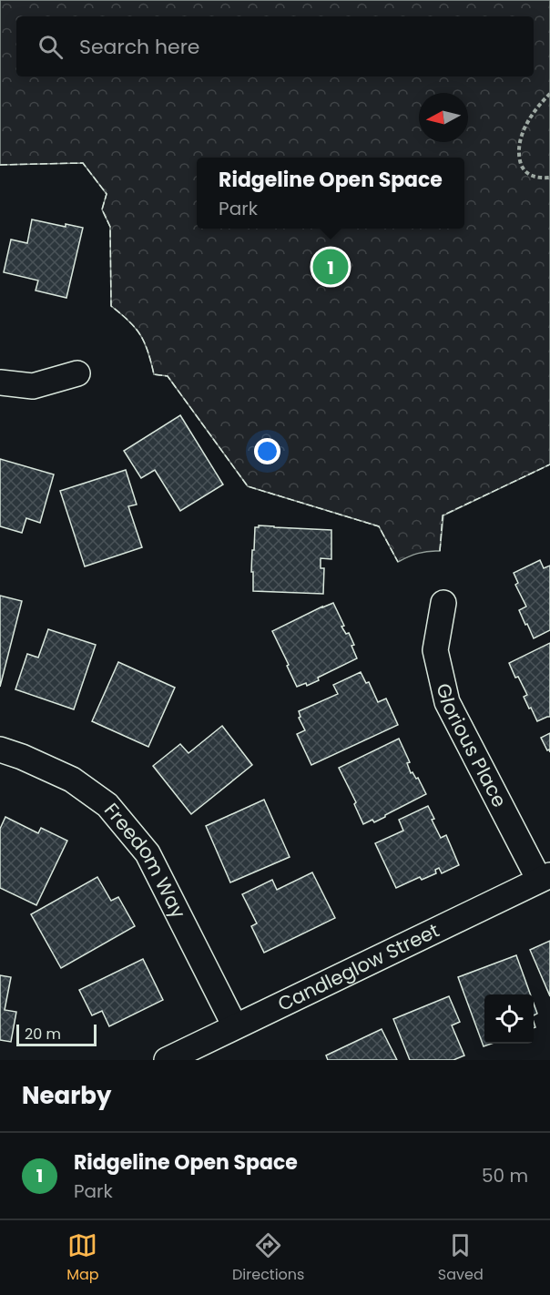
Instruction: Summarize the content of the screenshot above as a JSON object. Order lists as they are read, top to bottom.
{
  "streets": {
    "street": ["Glorious Place", "Freedom Way", "Candleglow Street"]
  },
  "crossings": [
    ["Glorious Place", "Candleglow Street"],
    ["Freedom Way", "Candleglow Street"]
  ],
  "scale_bar": "20 m",
  "north": "left",
  "page": {
    "search": "Search here",
    "popup": ["Ridgeline Open Space", "Park"],
    "pins": "1",
    "scale": "20 m",
    "heading": "Nearby",
    "list": [
      {
        "mark": "1",
        "name": "Ridgeline Open Space",
        "note": "Park",
        "value": "50 m"
      }
    ],
    "nav": ["Map", "Directions", "Saved"]
  }
}
